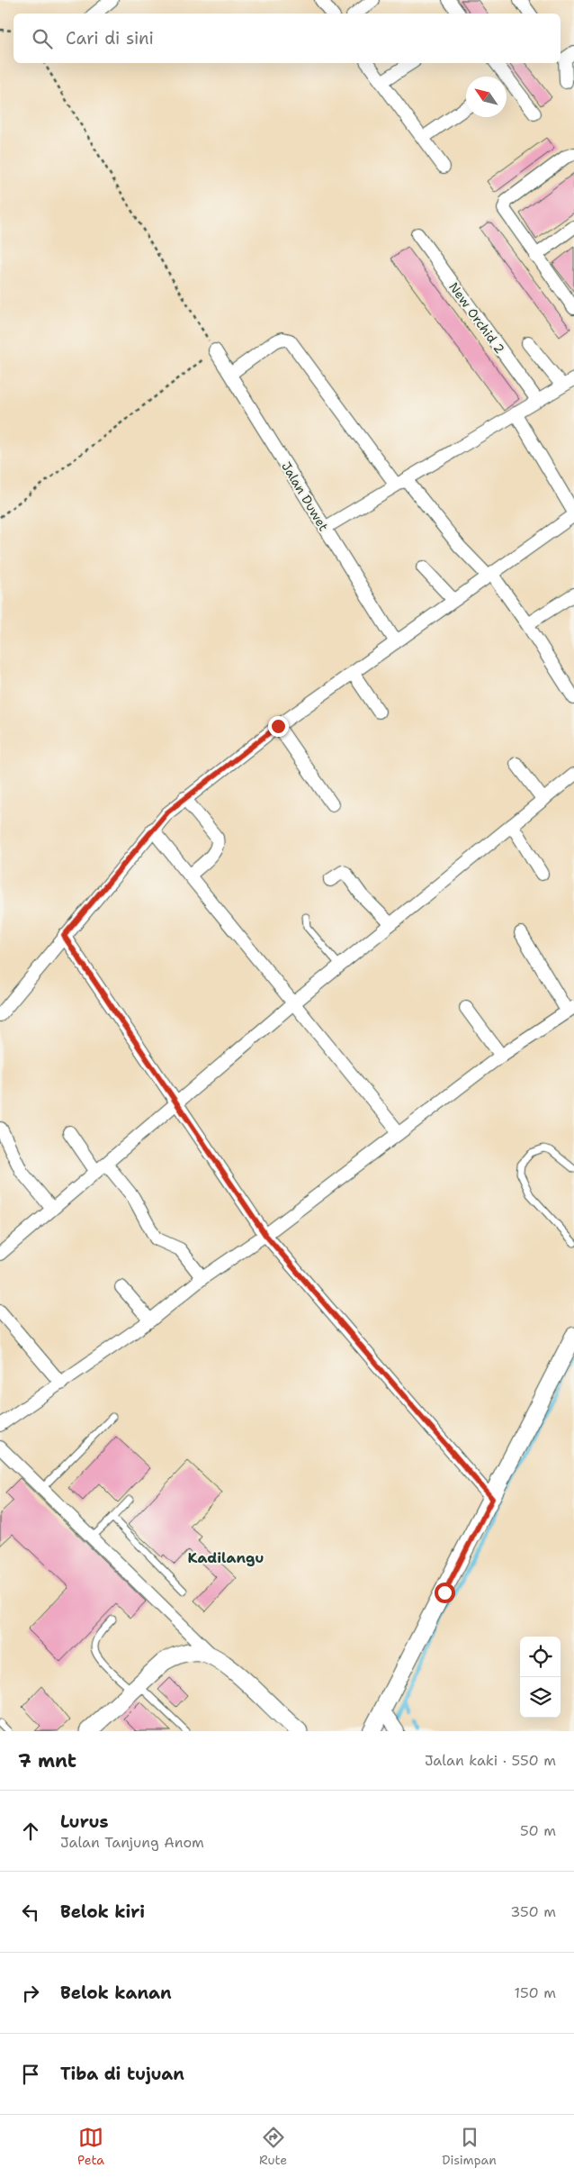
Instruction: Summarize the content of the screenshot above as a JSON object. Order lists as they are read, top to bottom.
{
  "streets": {
    "street": ["New Orchid 2", "Jalan Duwet"]
  },
  "districts": ["Kadilangu"],
  "north": "top left",
  "page": {
    "search": "Cari di sini",
    "heading": ["7 mnt", "Jalan kaki · 550 m"],
    "list": [
      ["Lurus", "Jalan Tanjung Anom", "50 m"],
      ["Belok kiri", "350 m"],
      ["Belok kanan", "150 m"],
      "Tiba di tujuan"
    ],
    "nav": ["Peta", "Rute", "Disimpan"]
  }
}
